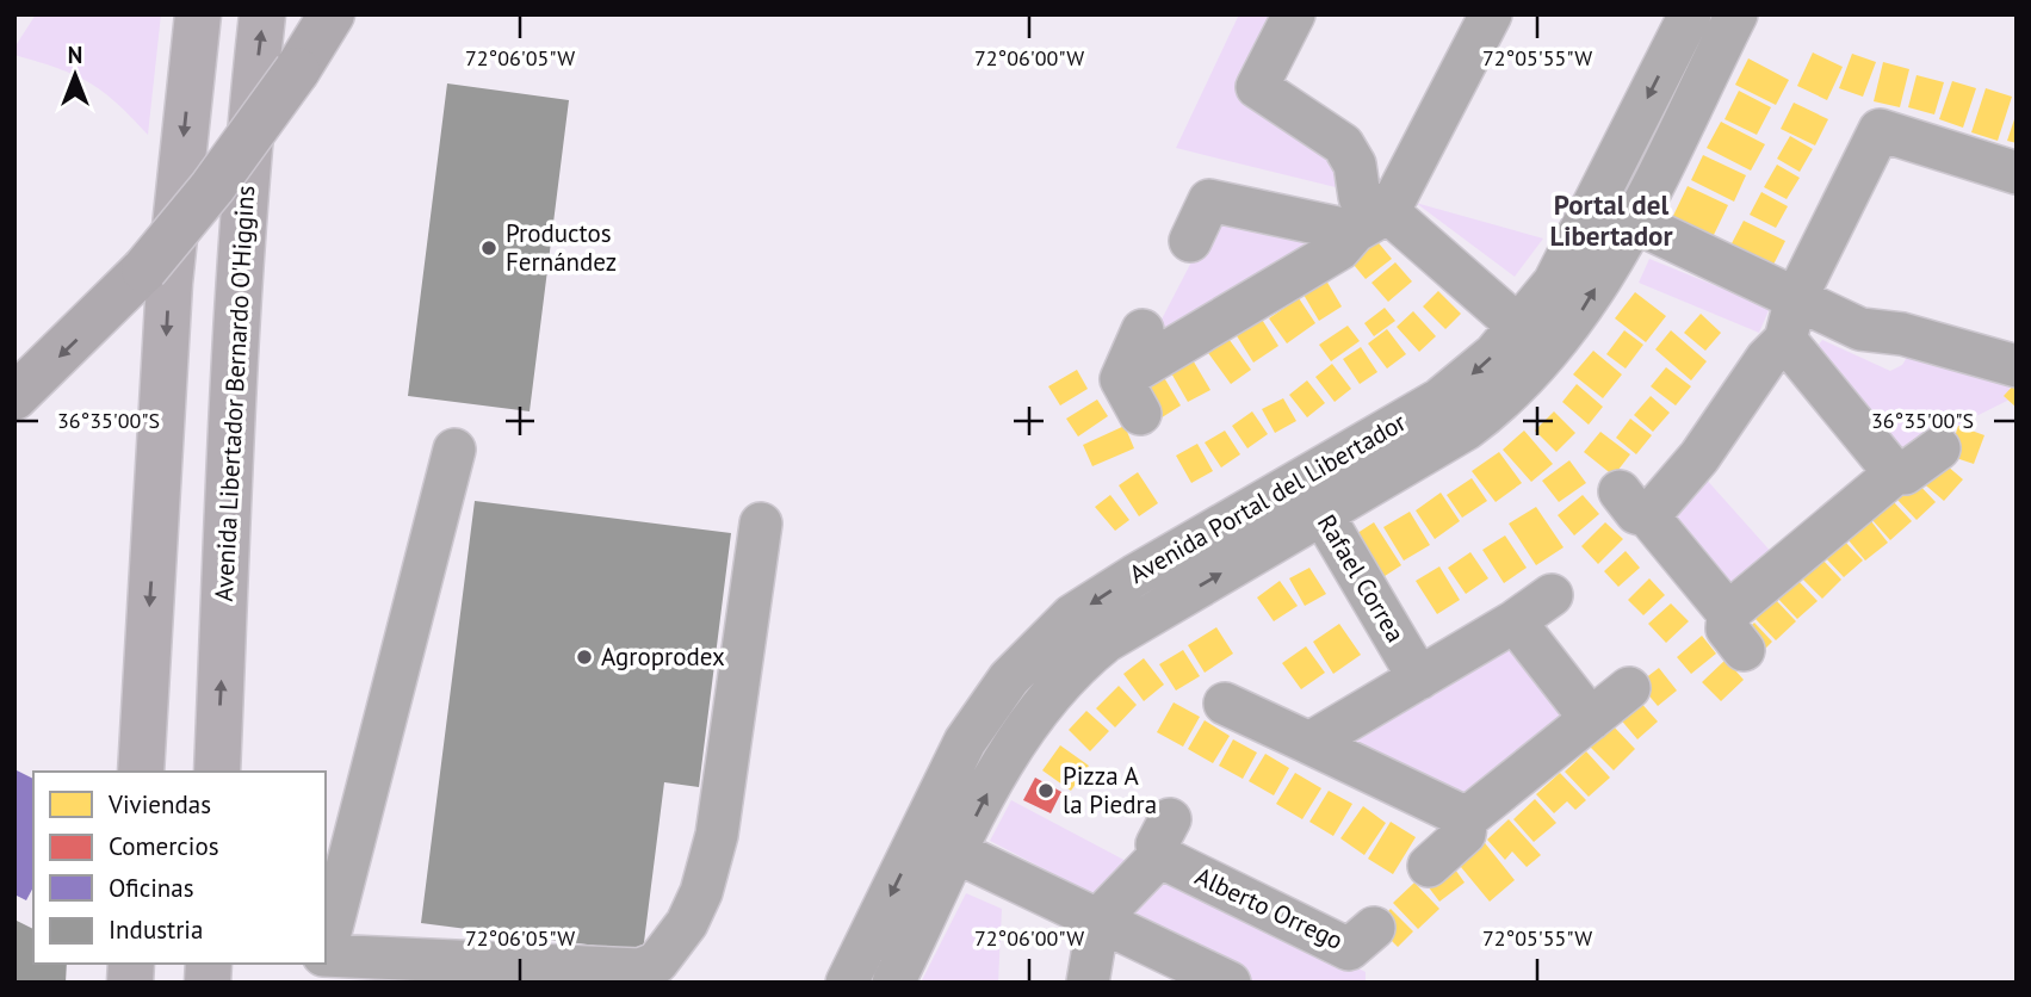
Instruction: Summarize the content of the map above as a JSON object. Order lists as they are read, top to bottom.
{
  "streets": {
    "main road": ["Avenida Libertador Bernardo O'Higgins"],
    "street": ["Avenida Portal del Libertador", "Rafael Correa", "Alberto Orrego"]
  },
  "crossings": [
    ["Avenida Portal del Libertador", "Rafael Correa"]
  ],
  "districts": ["Portal del Libertador"],
  "places": ["Productos Fernández", "Agroprodex", "Pizza A la Piedra"],
  "legend": [
    "Viviendas",
    "Comercios",
    "Oficinas",
    "Industria"
  ],
  "north": "top",
  "coordinates": [
    "72°06'05\"W",
    "72°06'00\"W",
    "72°05'55\"W",
    "36°35'00\"S"
  ]
}
